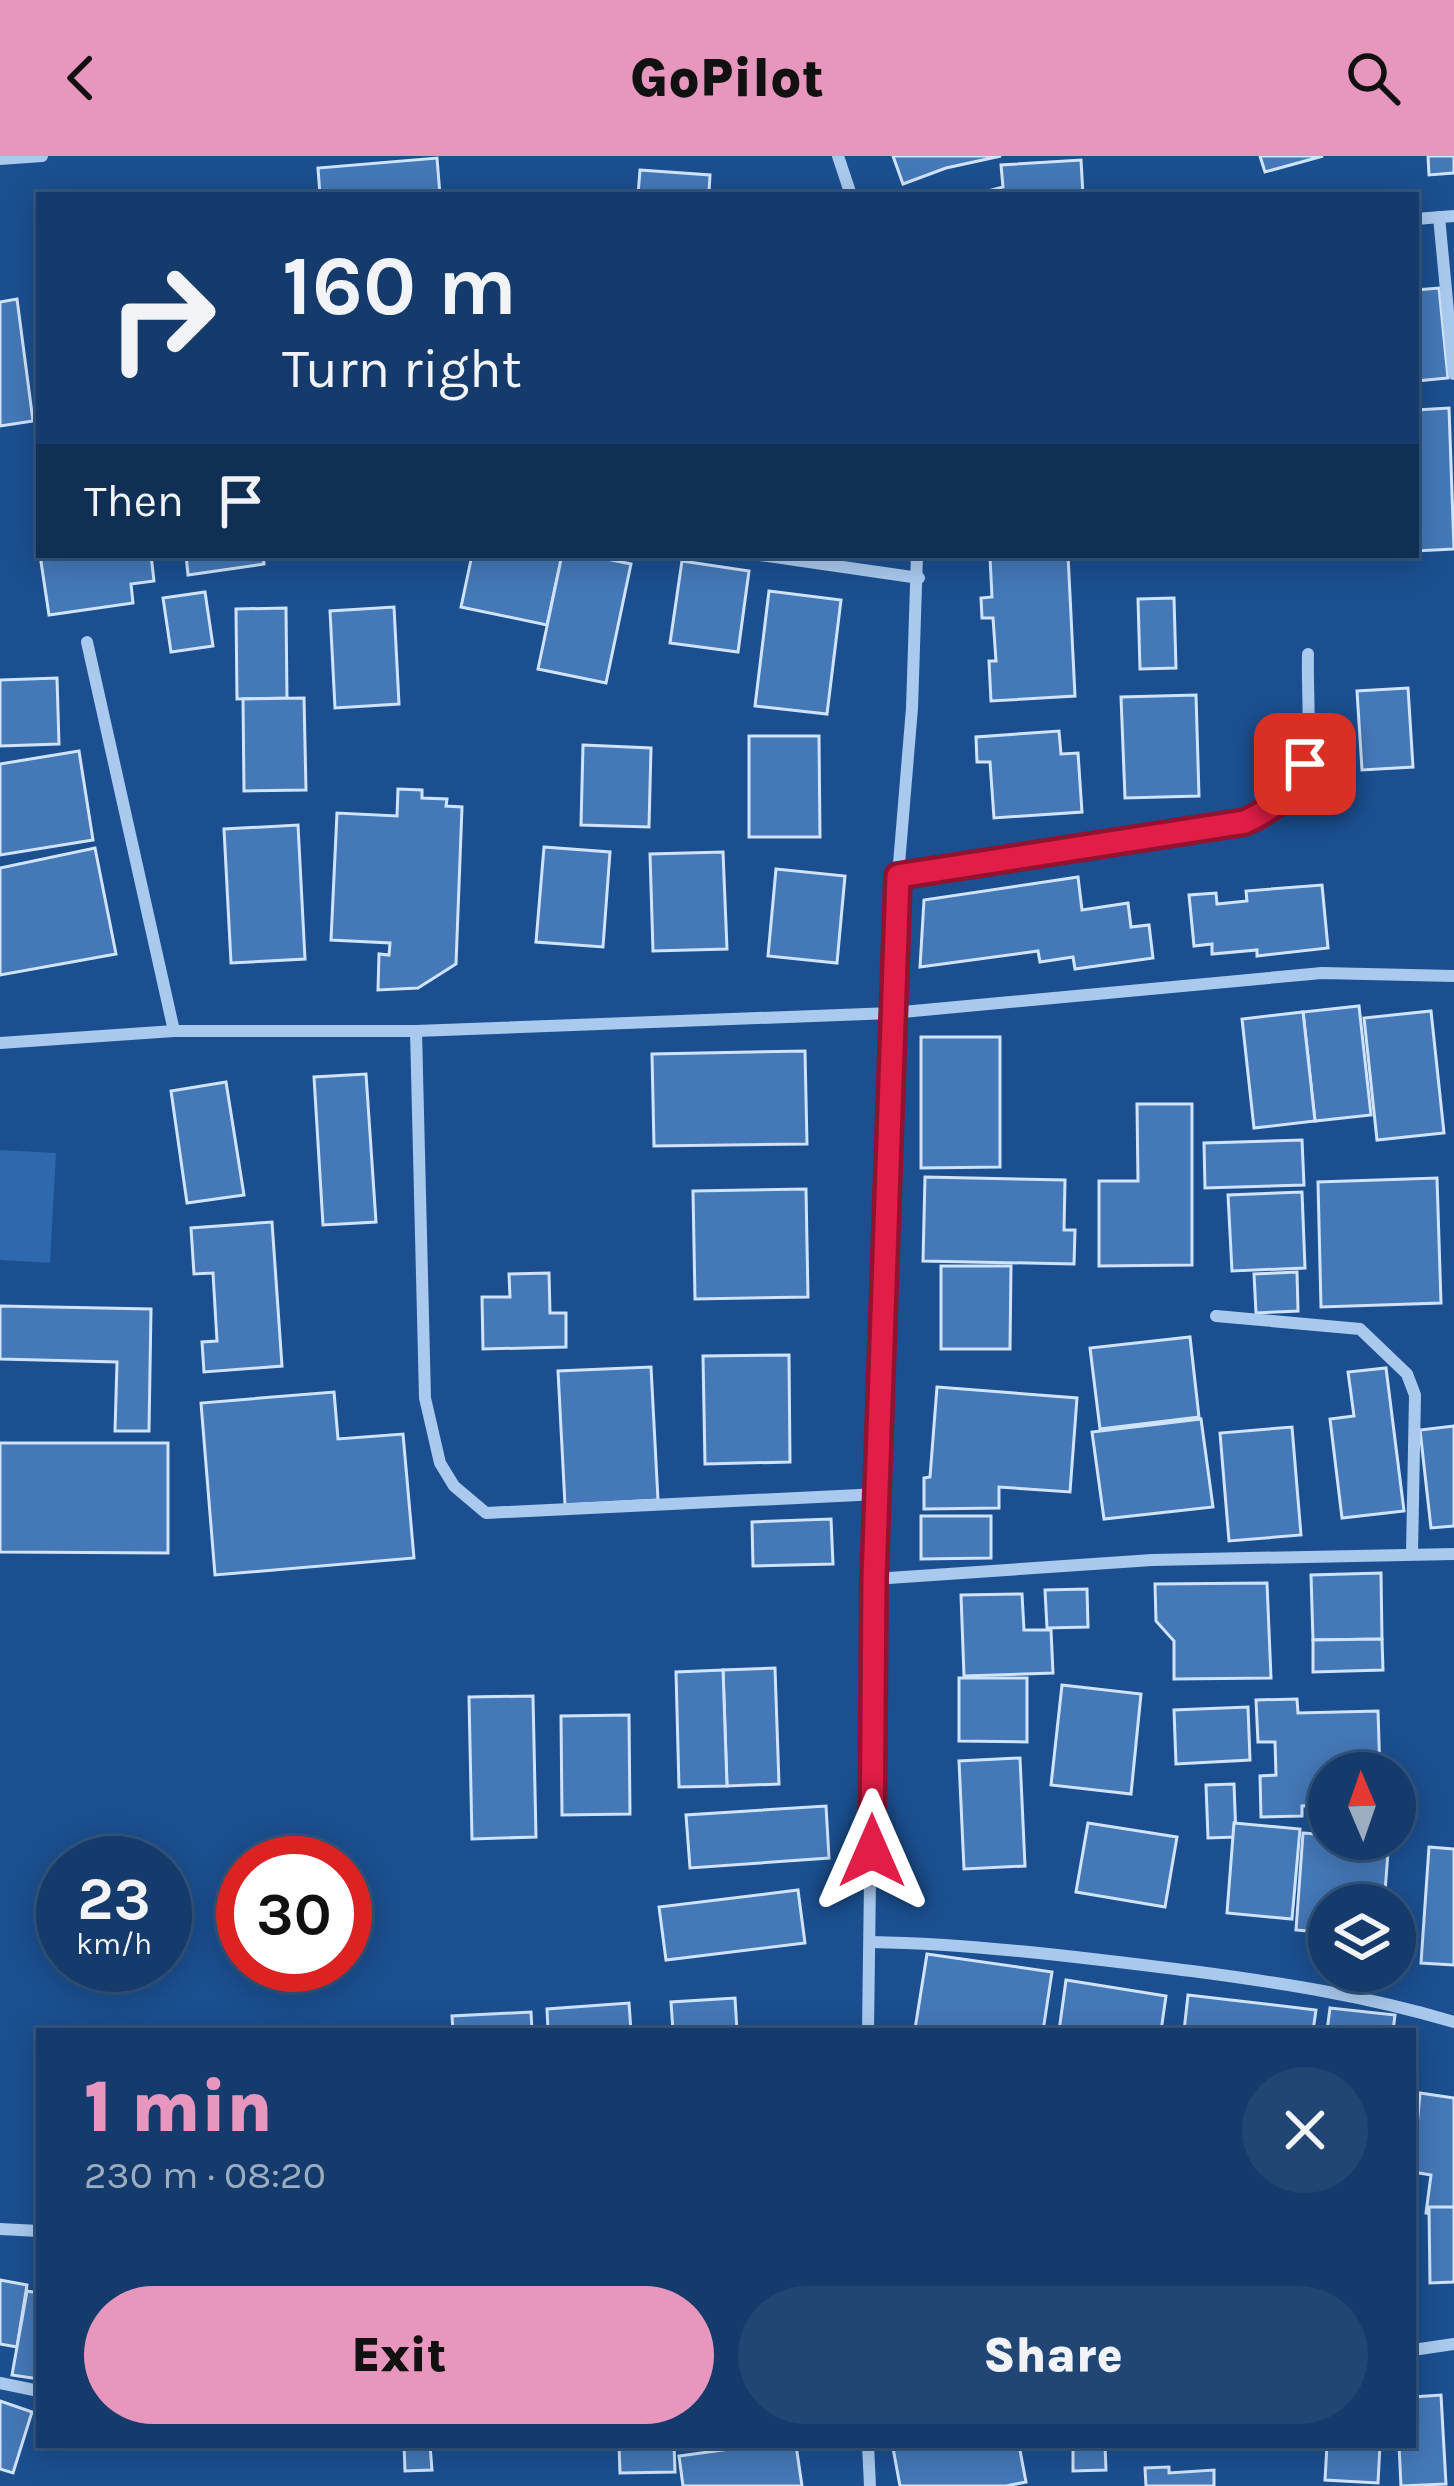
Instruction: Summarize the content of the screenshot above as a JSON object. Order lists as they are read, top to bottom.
{
  "north": "top",
  "page": {
    "header": "GoPilot",
    "turn": ["160 m", "Turn right"],
    "then": "Then",
    "speed": "23 km/h",
    "limit": "30",
    "heading": ["1 min", "230 m · 08:20"],
    "buttons": ["Exit", "Share"]
  }
}
